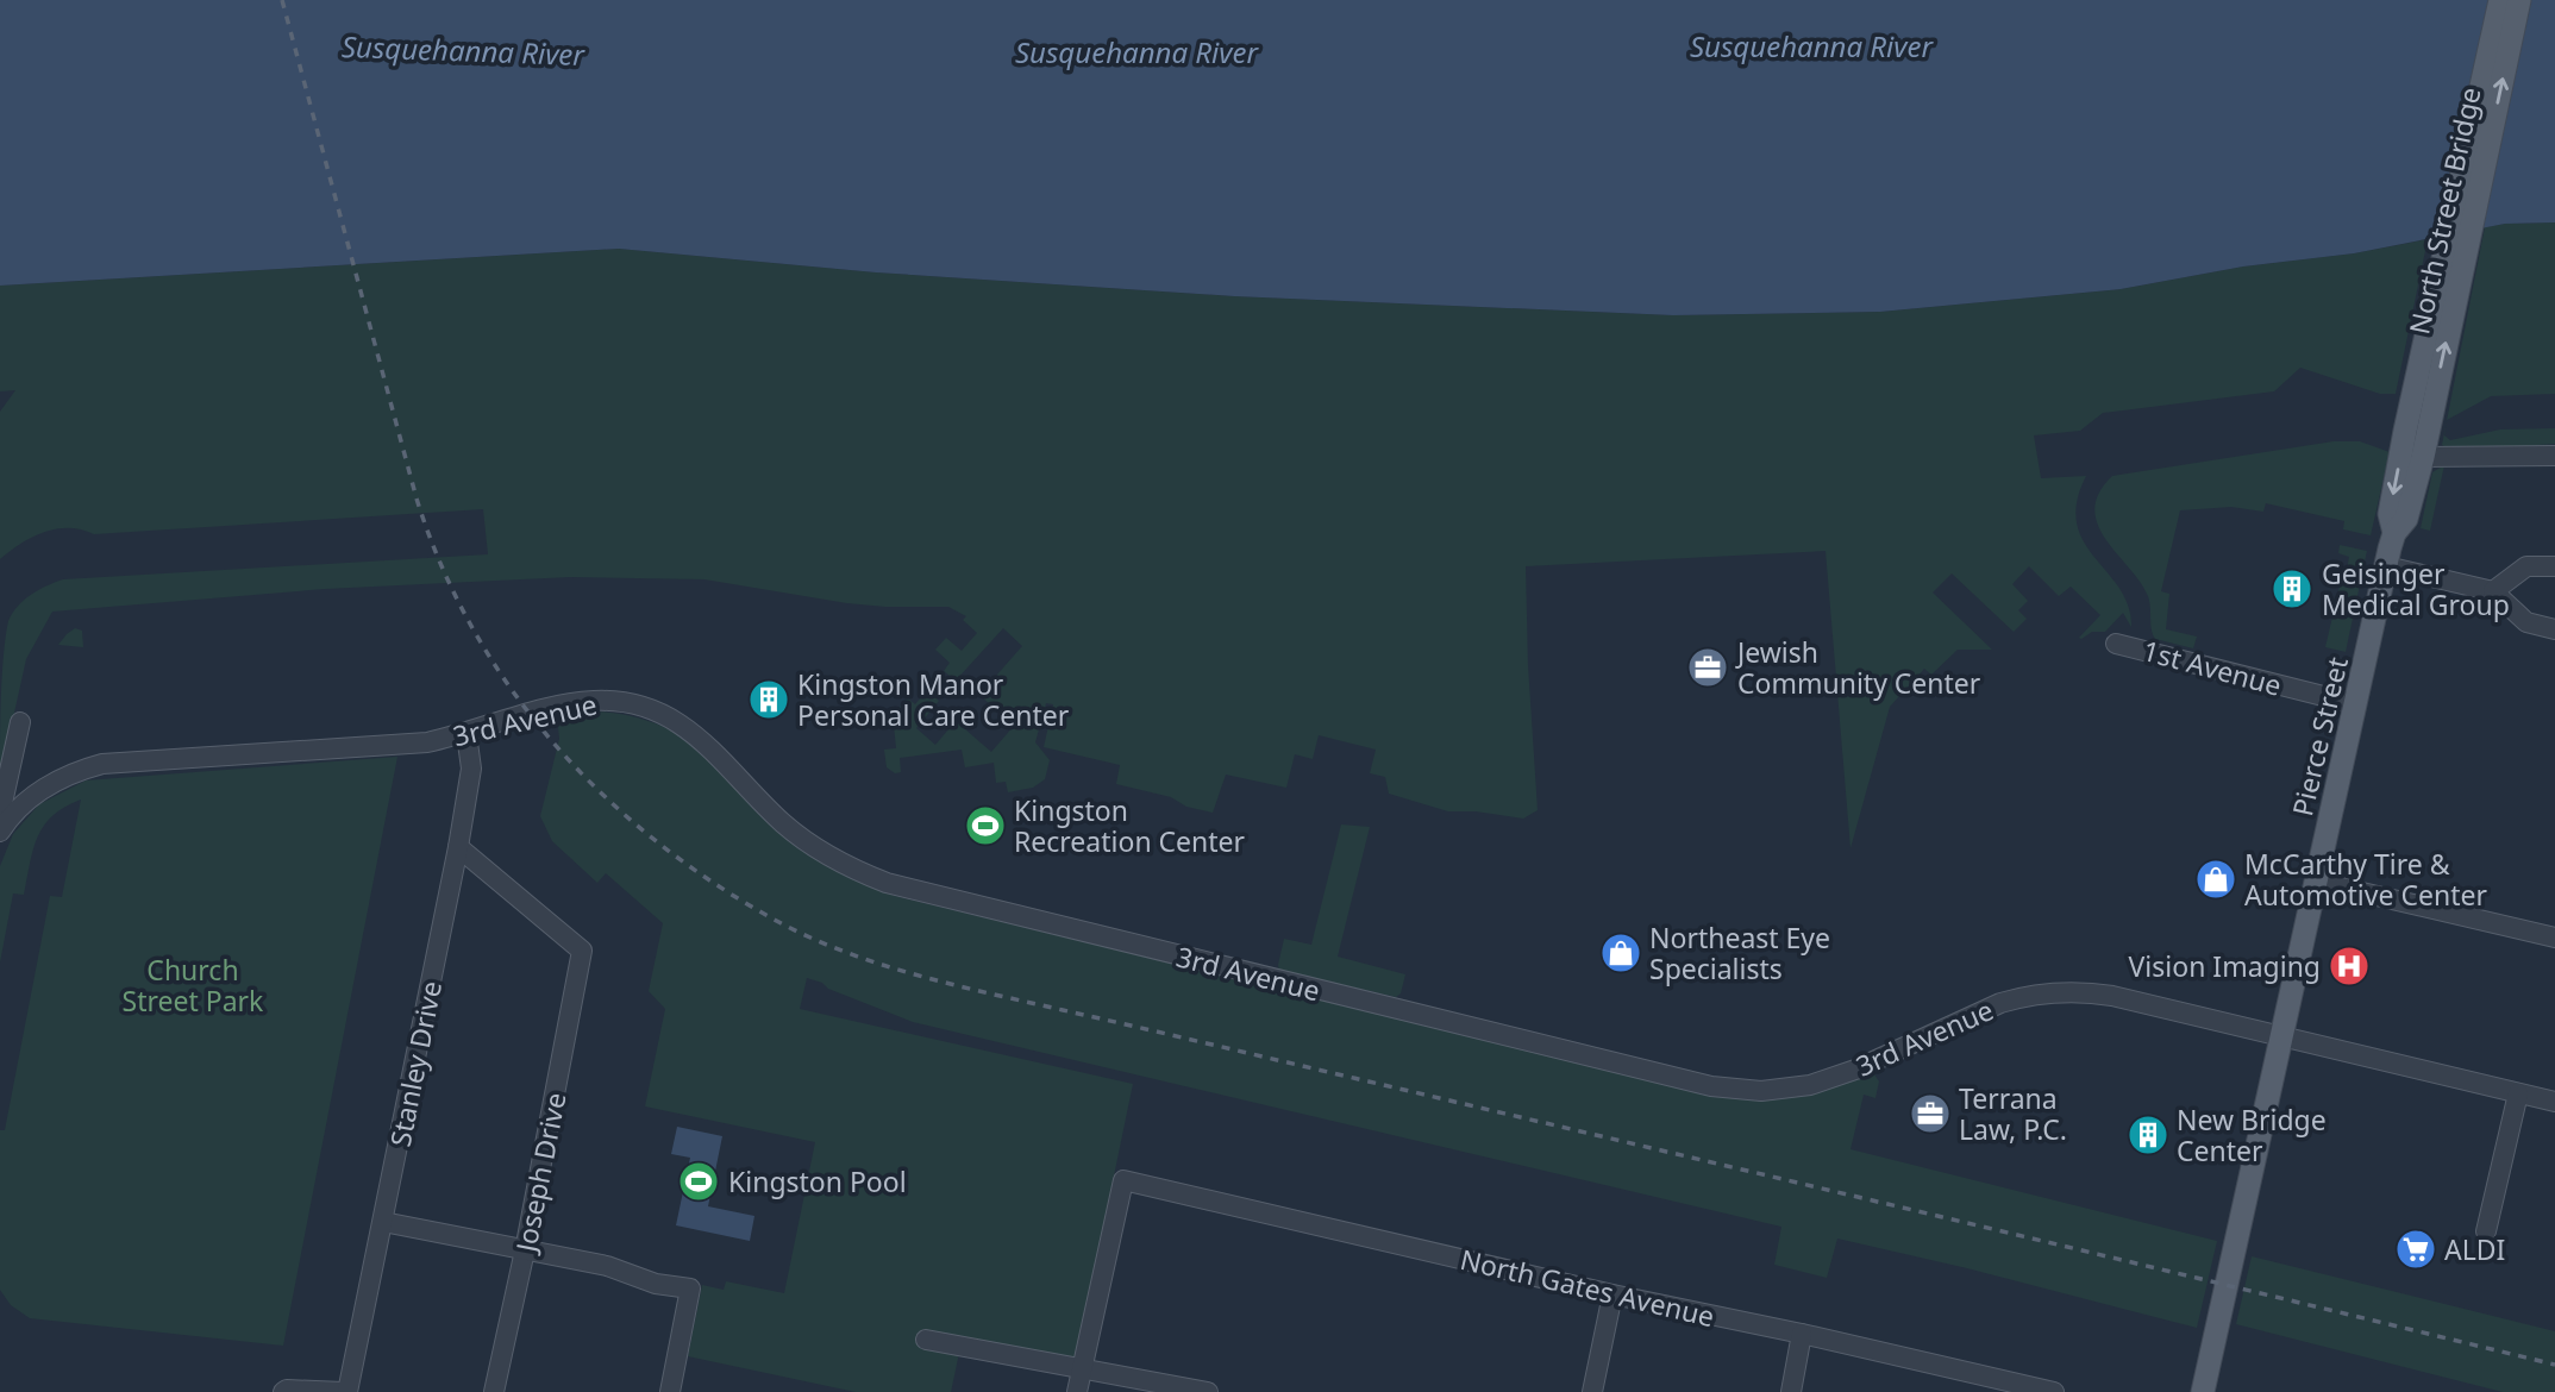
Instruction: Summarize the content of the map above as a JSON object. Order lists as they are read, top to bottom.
{
  "streets": {
    "main road": ["North Street Bridge", "Pierce Street"],
    "street": [
      "1st Avenue",
      "3rd Avenue",
      "Stanley Drive",
      "Joseph Drive",
      "North Gates Avenue"
    ]
  },
  "crossings": [
    ["North Street Bridge", "Pierce Street"],
    ["1st Avenue", "Pierce Street"],
    ["3rd Avenue", "Pierce Street"],
    ["3rd Avenue", "Stanley Drive"],
    ["Stanley Drive", "Joseph Drive"]
  ],
  "water": ["Susquehanna River"],
  "parks": ["Church Street Park"],
  "places": {
    "building": ["Geisinger Medical Group", "Kingston Manor Personal Care Center", "New Bridge Center"],
    "office": ["Jewish Community Center", "Terrana Law, P.C."],
    "sports": ["Kingston Recreation Center", "Kingston Pool"],
    "shop": ["McCarthy Tire & Automotive Center", "Northeast Eye Specialists"],
    "hospital": ["Vision Imaging"],
    "supermarket": ["ALDI"]
  }
}
